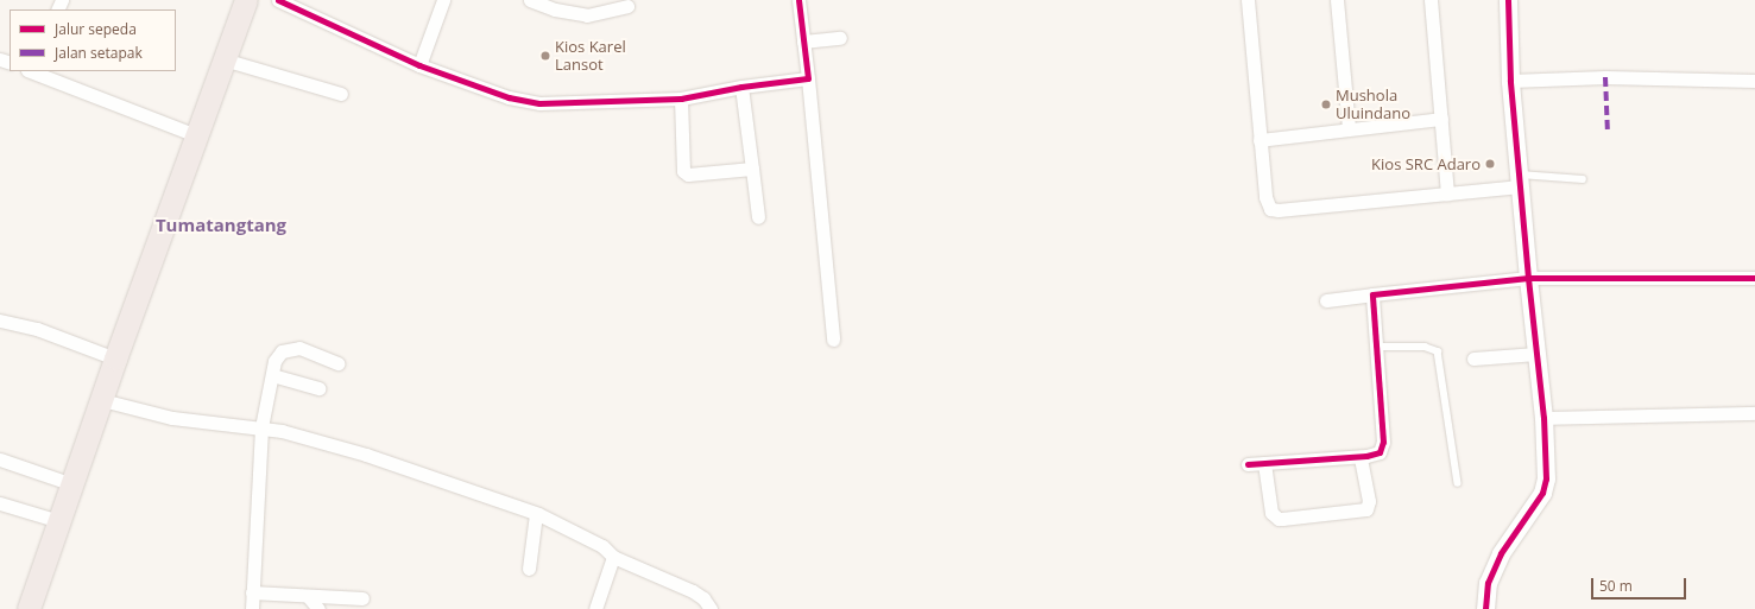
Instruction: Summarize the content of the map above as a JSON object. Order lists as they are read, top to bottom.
{
  "districts": ["Tumatangtang"],
  "places": ["Kios Karel Lansot", "Mushola Uluindano", "Kios SRC Adaro"],
  "legend": ["Jalur sepeda", "Jalan setapak"],
  "scale_bar": "50 m"
}
